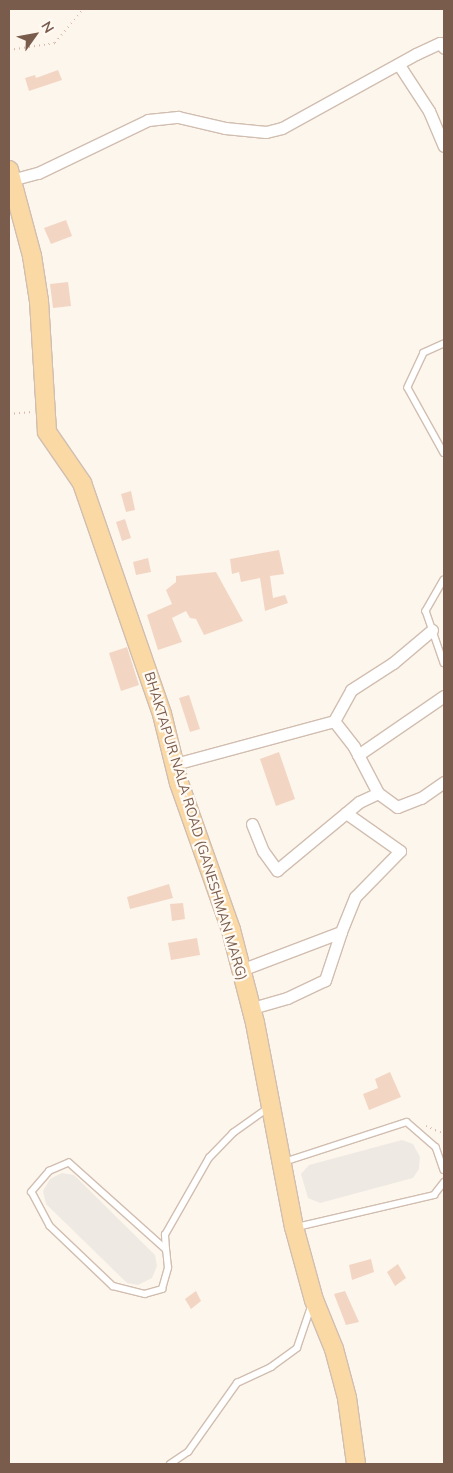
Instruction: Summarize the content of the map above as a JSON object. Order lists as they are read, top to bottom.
{
  "streets": {
    "main road": ["BHAKTAPUR NALA ROAD (GANESHMAN MARG)"]
  },
  "north": "top right"
}
